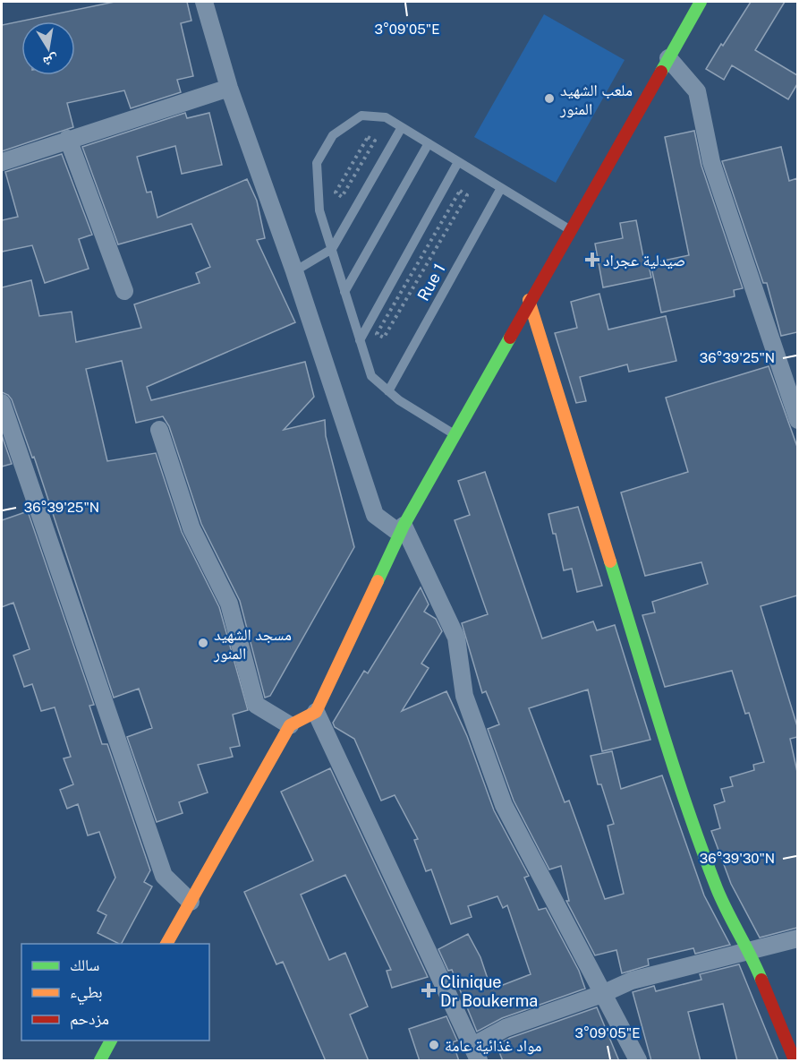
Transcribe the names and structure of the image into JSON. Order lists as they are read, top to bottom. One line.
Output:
{"streets":{"lane":["Rue 1"]},"places":{"other":["ملعب الشهيد المنور","مسجد الشهيد المنور","مواد غذائية عامة"],"health":["صيدلية عجراد","Clinique Dr Boukerma"]},"legend":["سالك","بطيء","مزدحم"],"north":"bottom","coordinates":["3°09'05\"E","36°39'25\"N","36°39'30\"N"]}
